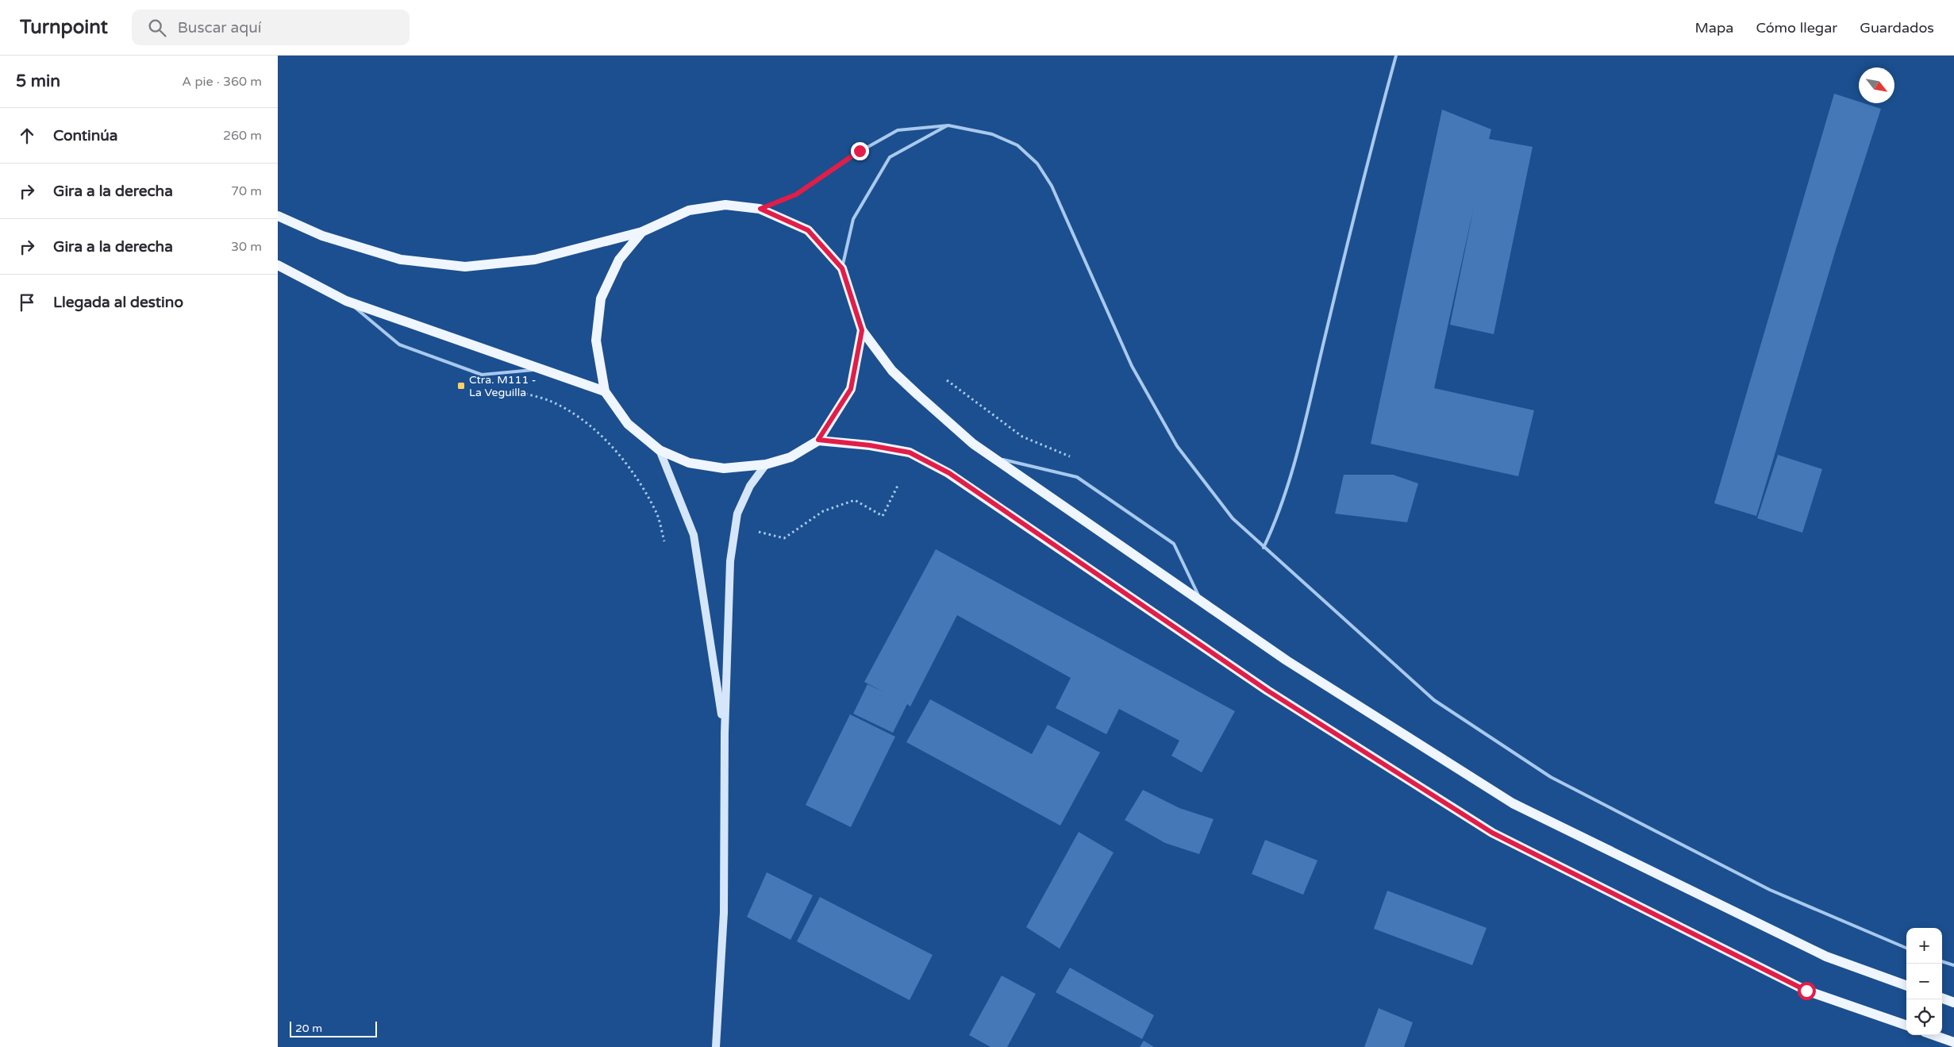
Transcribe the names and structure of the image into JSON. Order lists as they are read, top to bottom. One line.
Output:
{"places":{"transit":["Ctra. M111 - La Veguilla"]},"scale_bar":"20 m","north":"bottom right","page":{"header":"Turnpoint","search":"Buscar aquí","nav":["Mapa","Cómo llegar","Guardados"],"heading":["5 min","A pie · 360 m"],"list":[["Continúa","260 m"],["Gira a la derecha","70 m"],["Gira a la derecha","30 m"],"Llegada al destino"],"map_buttons":["+","−"],"scale":"20 m"}}
